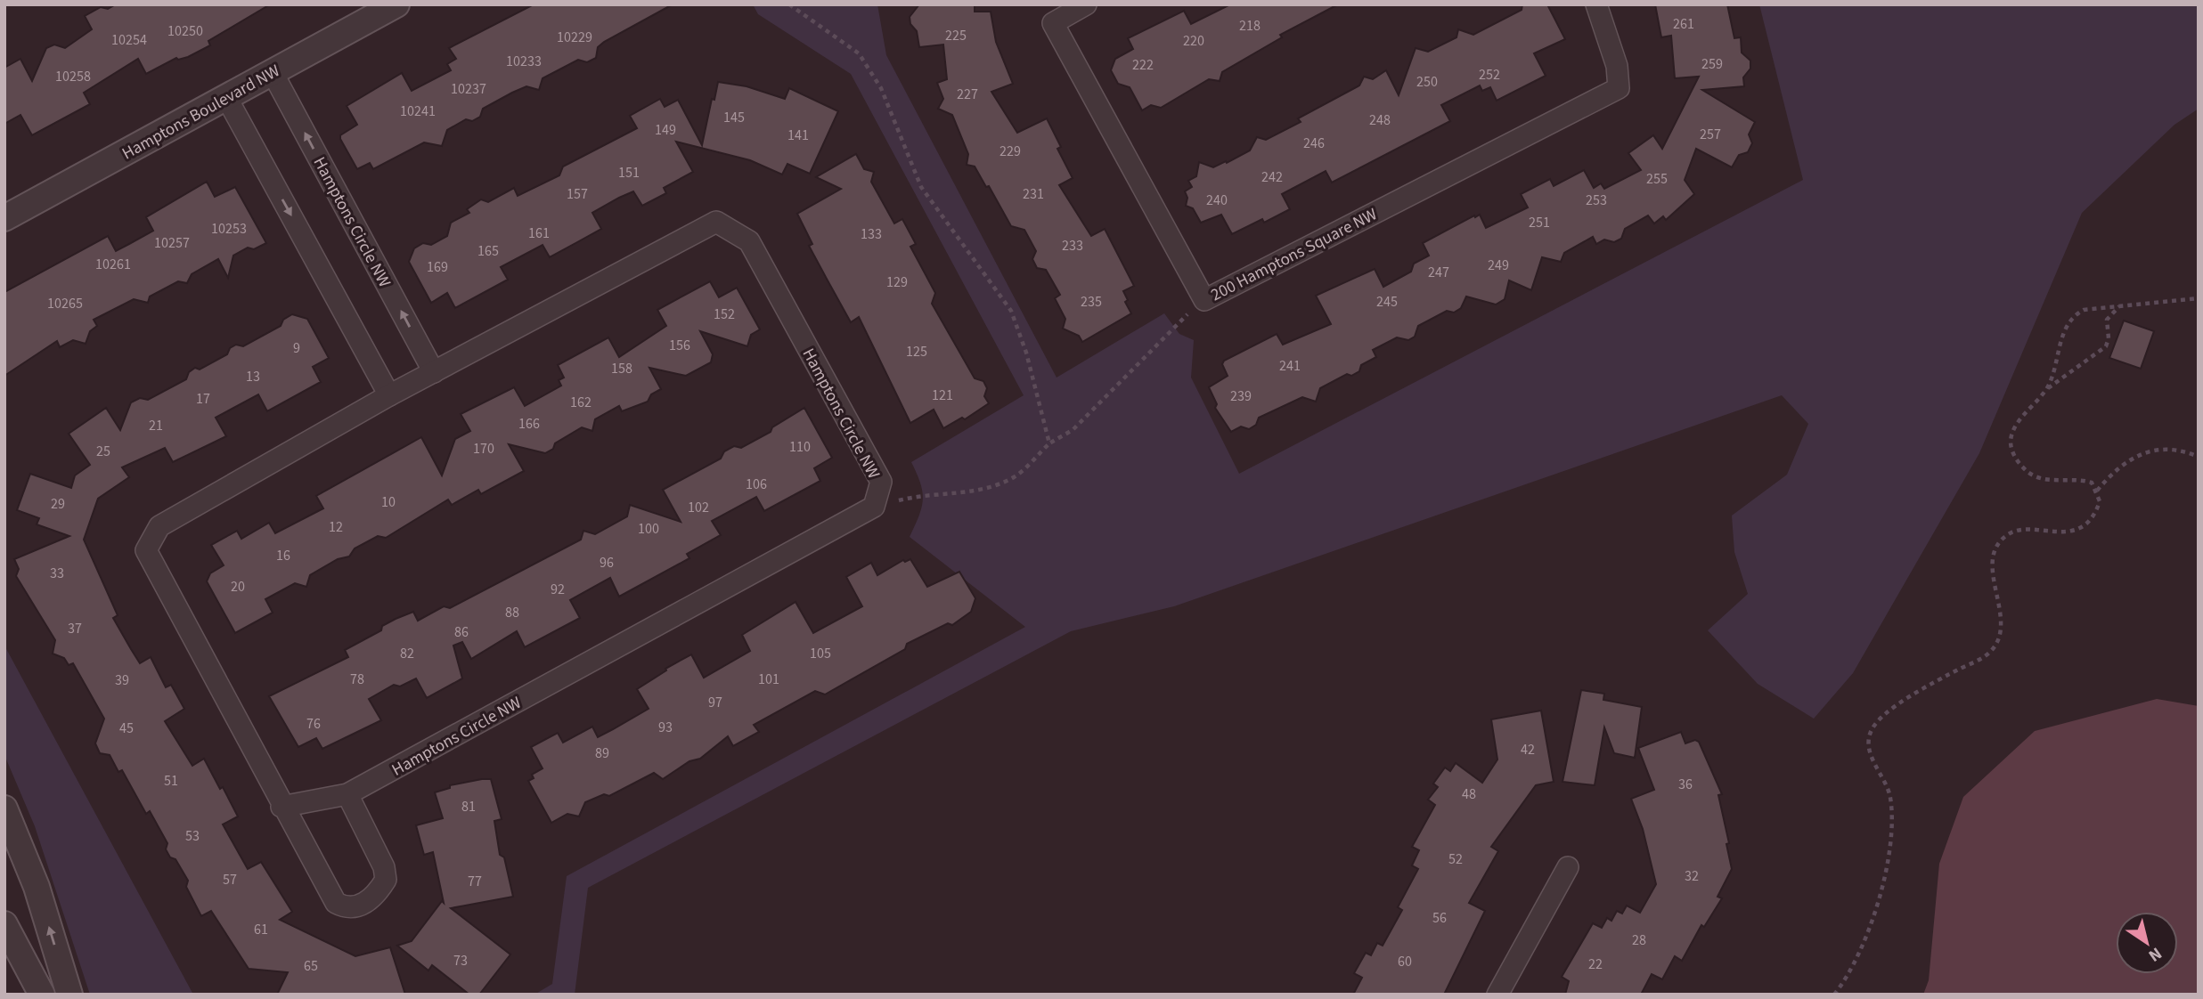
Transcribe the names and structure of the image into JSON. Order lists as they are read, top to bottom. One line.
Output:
{"streets":{"street":["Hamptons Boulevard NW","Hamptons Circle NW","200 Hamptons Square NW"]},"crossings":[["Hamptons Boulevard NW","Hamptons Circle NW"]],"house_numbers":["261","218","10250","225","10229","10254","220","10233","259","222","252","10258","250","10237","227","10241","145","248","149","257","141","246","229","151","242","255","157","231","240","253","251","10253","161","133","10257","233","165","10261","249","169","247","129","235","245","10265","152","156","9","125","241","158","13","121","239","17","162","166","21","110","170","25","106","10","29","102","12","100","16","96","33","20","92","88","37","86","82","105","78","101","39","97","76","93","45","42","89","51","36","48","81","53","52","32","57","77","56","61","28","73","60","22","65"],"north":"bottom right"}
